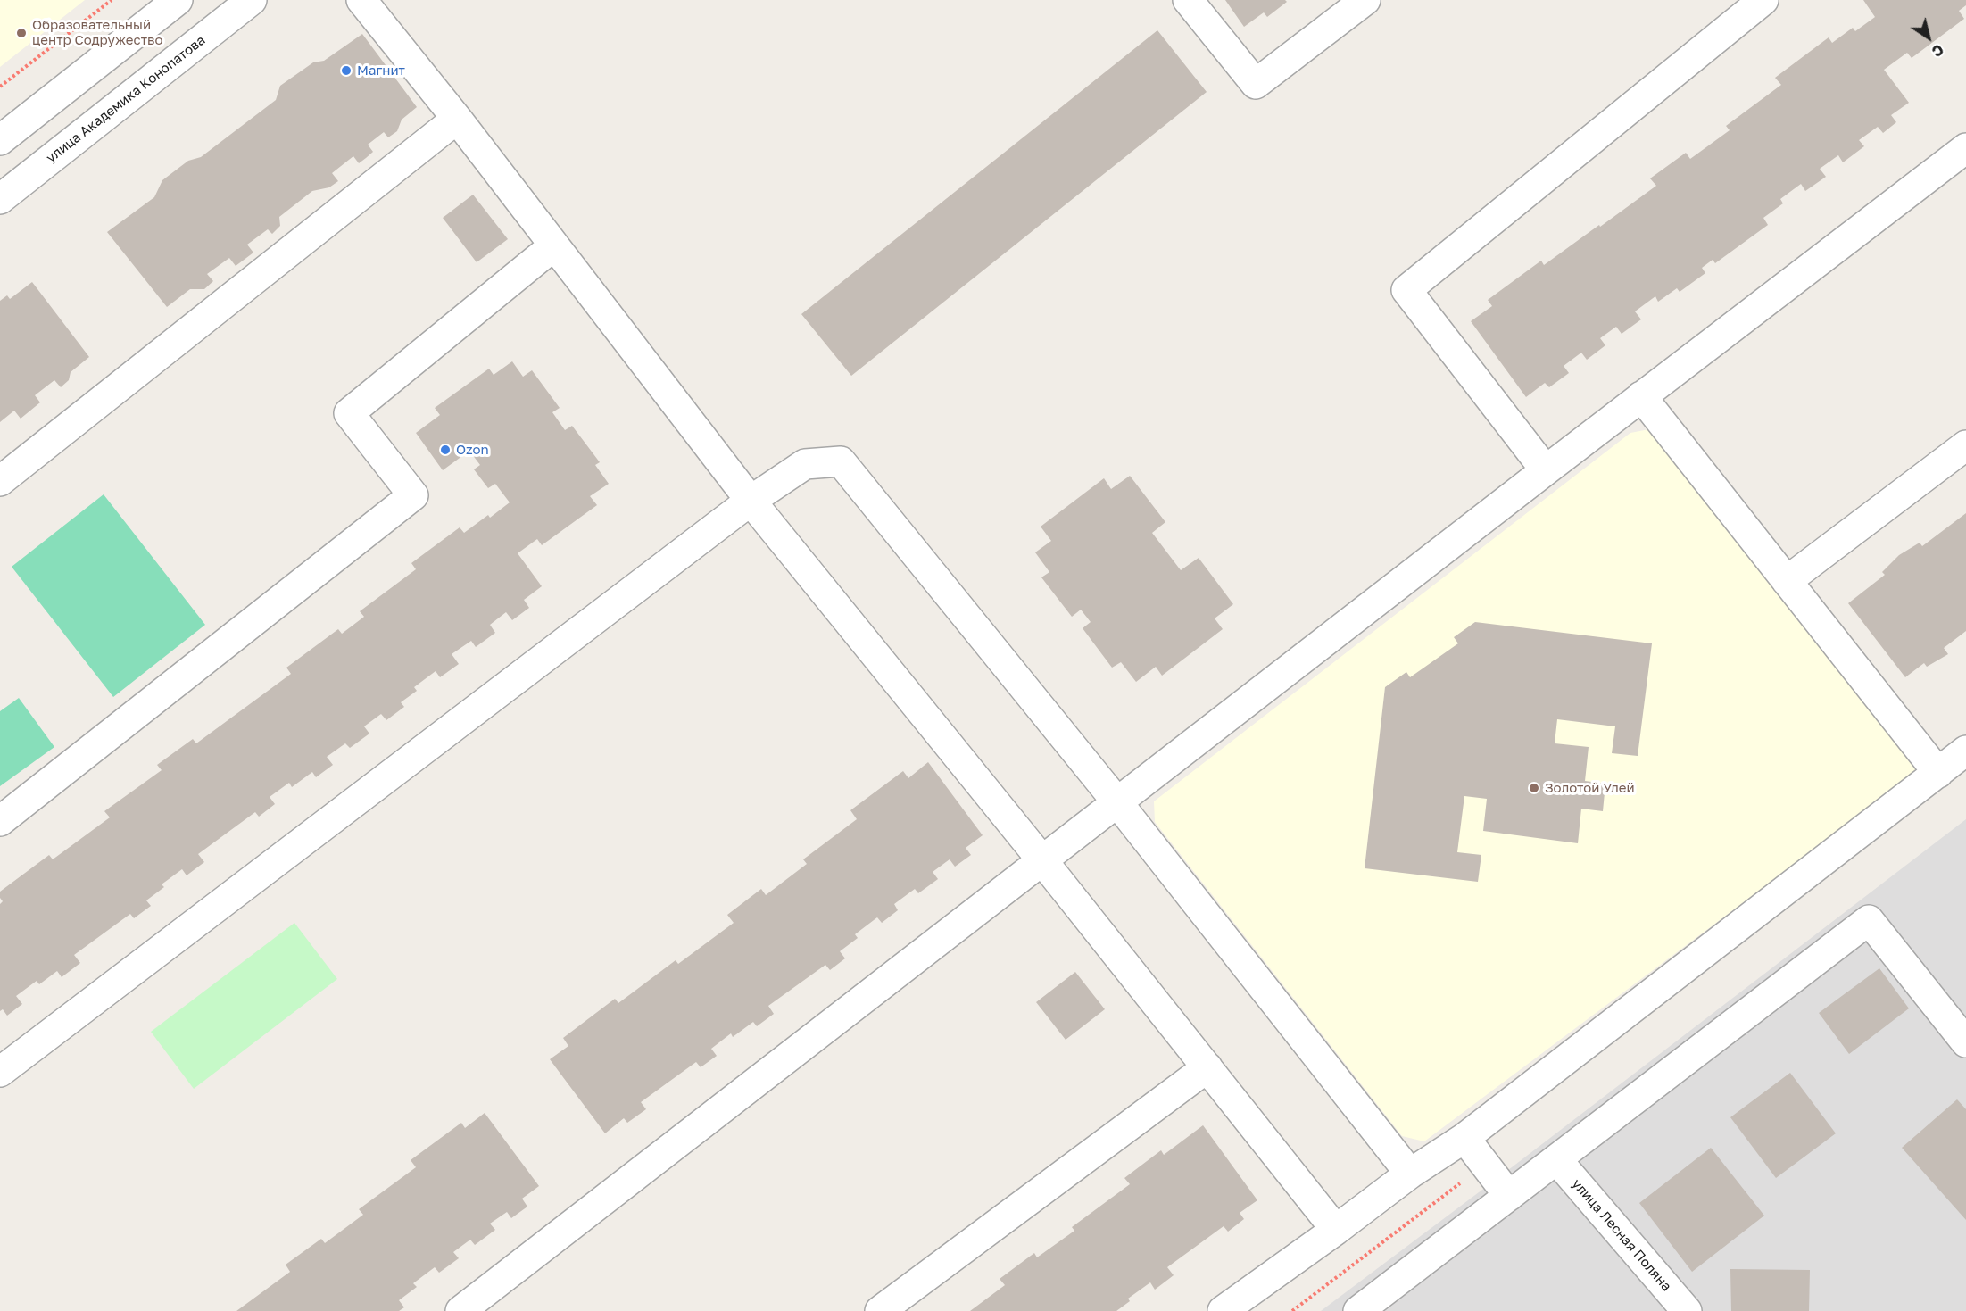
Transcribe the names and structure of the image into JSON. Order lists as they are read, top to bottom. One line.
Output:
{"streets":{"street":["улица Академика Конопатова","улица Лесная Поляна"]},"places":["Образовательный центр Содружество","Магнит","Ozon","Золотой Улей"],"north":"bottom right"}
